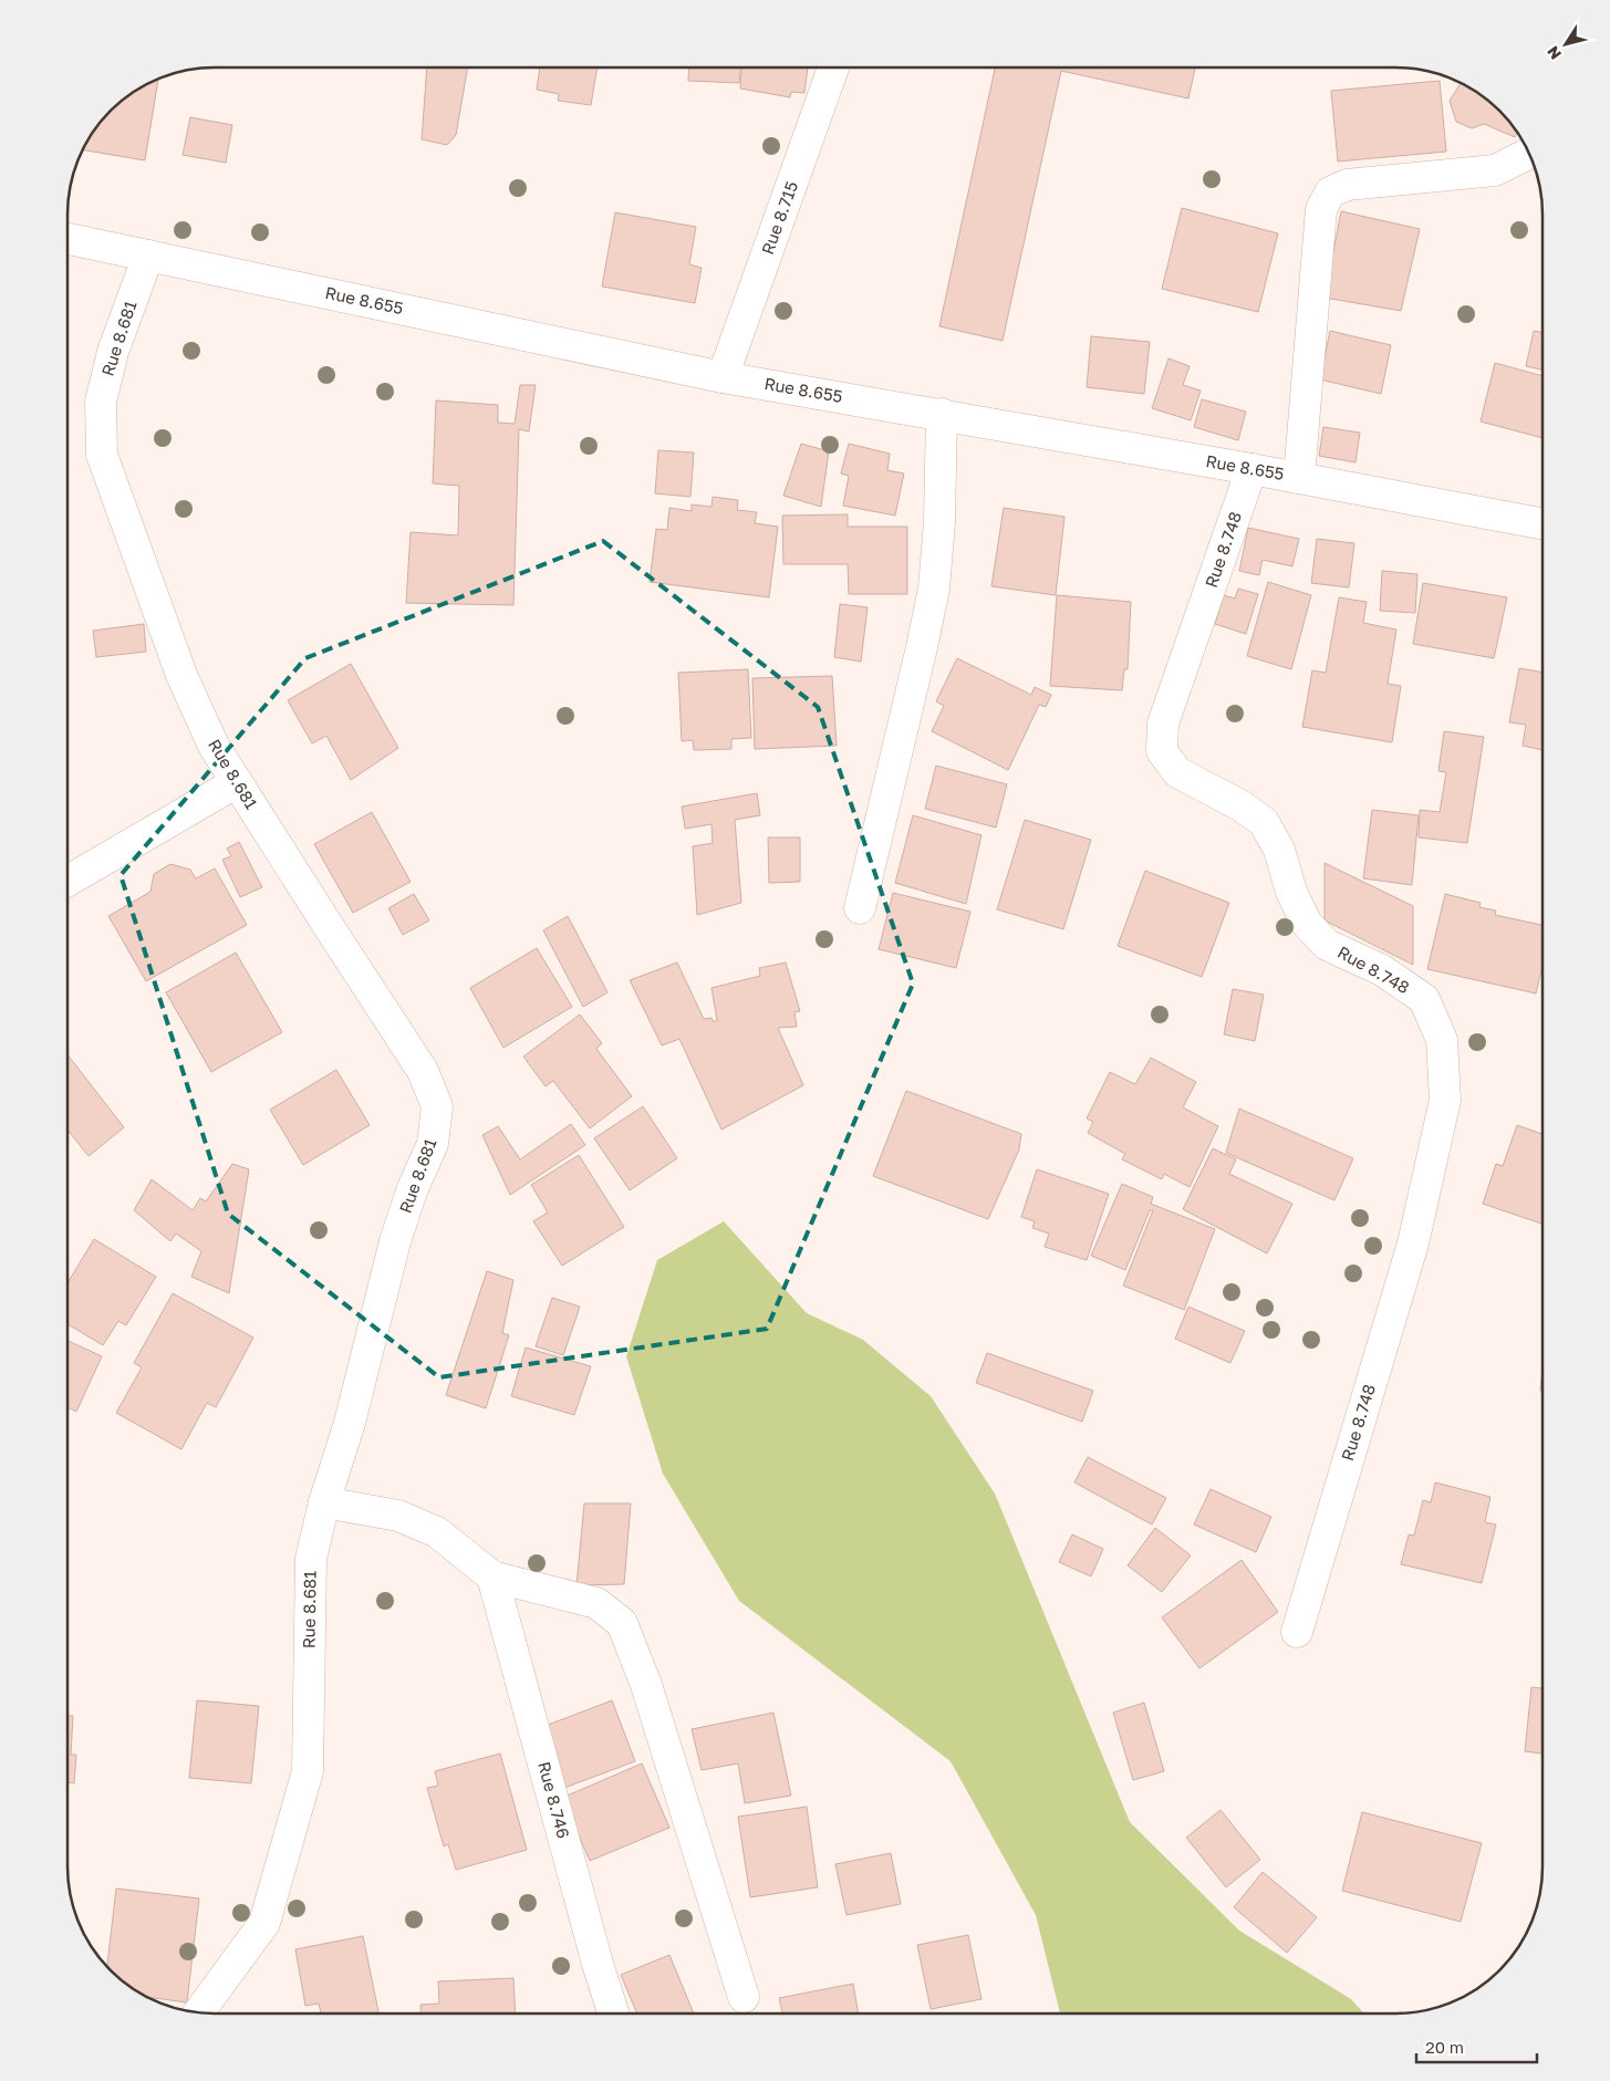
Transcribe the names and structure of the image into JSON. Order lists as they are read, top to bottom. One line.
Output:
{"streets":{"street":["Rue 8.715","Rue 8.655","Rue 8.681","Rue 8.748","Rue 8.746"]},"crossings":[["Rue 8.715","Rue 8.655"],["Rue 8.655","Rue 8.681"],["Rue 8.655","Rue 8.748"]],"scale_bar":"20 m","north":"bottom left"}
